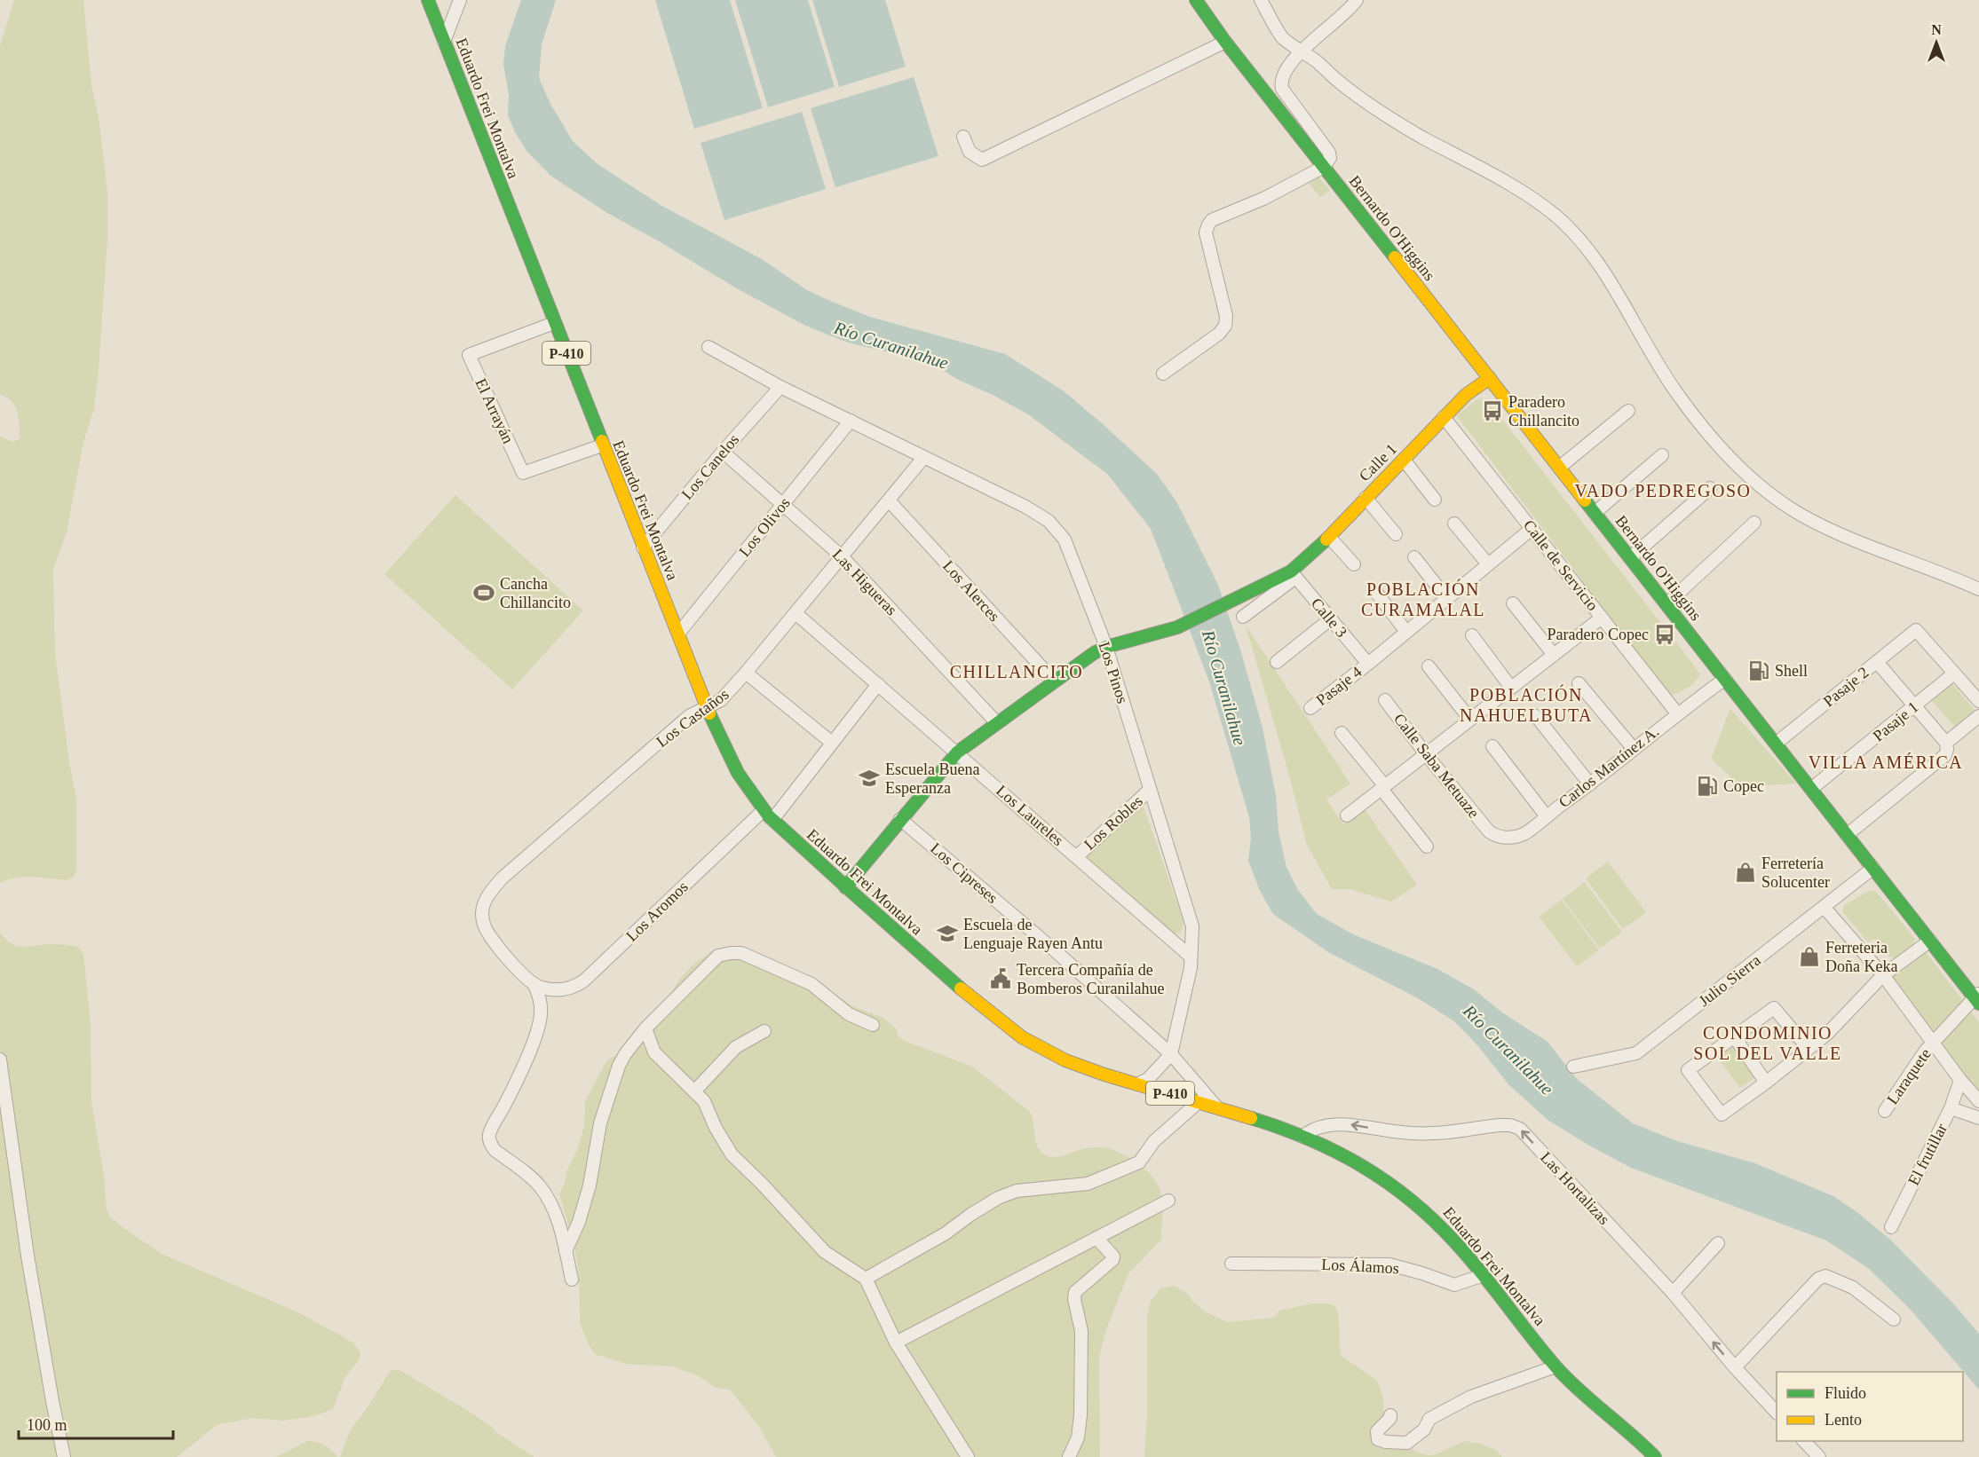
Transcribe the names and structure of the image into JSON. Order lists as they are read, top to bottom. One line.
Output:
{"streets":{"main road":["Eduardo Frei Montalva","Bernardo O'Higgins","P-410","Calle 1"],"street":["El Arrayán","Los Canelos","Los Olivos","Calle de Servicio","Las Higueras","Los Alerces","Calle 3","Los Pinos","Pasaje 4","Pasaje 2","Los Castaños","Pasaje 1","Calle Saba Metuaze","Carlos Martínez A.","Los Laureles","Los Robles","Los Cipreses","Los Aromos","Julio Sierra","Laraquete","El frutillar","Las Hortalizas","Los Álamos"]},"crossings":[["Eduardo Frei Montalva","El Arrayán"],["Eduardo Frei Montalva","Calle 1"],["Eduardo Frei Montalva","Los Canelos"],["Eduardo Frei Montalva","Los Olivos"],["Eduardo Frei Montalva","Los Castaños"],["Eduardo Frei Montalva","Los Aromos"],["Eduardo Frei Montalva","Las Hortalizas"],["Eduardo Frei Montalva","Los Álamos"],["Bernardo O'Higgins","Calle 1"],["Bernardo O'Higgins","Pasaje 2"],["Bernardo O'Higgins","Pasaje 1"],["Bernardo O'Higgins","Carlos Martínez A."],["Bernardo O'Higgins","Julio Sierra"],["Bernardo O'Higgins","Laraquete"],["Calle 1","Calle de Servicio"],["Calle 1","Las Higueras"],["Calle 1","Los Alerces"],["Calle 1","Calle 3"],["Calle 1","Los Pinos"],["Calle 1","Los Laureles"],["Calle 1","Los Cipreses"],["Los Canelos","Las Higueras"],["Los Canelos","Los Pinos"],["Los Olivos","Las Higueras"],["Los Olivos","Los Pinos"],["Calle de Servicio","Pasaje 4"],["Calle de Servicio","Carlos Martínez A."],["Las Higueras","Los Castaños"],["Los Alerces","Los Castaños"],["Calle 3","Pasaje 4"],["Los Pinos","Los Castaños"],["Los Pinos","Los Laureles"],["Los Pinos","Los Robles"],["Los Pinos","Los Cipreses"],["Pasaje 2","Pasaje 1"],["Los Castaños","Los Laureles"],["Los Castaños","Los Aromos"],["Calle Saba Metuaze","Carlos Martínez A."],["Los Laureles","Los Robles"]],"one_way":["Las Hortalizas"],"districts":["VADO PEDREGOSO","POBLACIÓN CURAMALAL","CHILLANCITO","POBLACIÓN NAHUELBUTA","VILLA AMÉRICA","CONDOMINIO SOL DEL VALLE"],"water":["Río Curanilahue"],"places":{"bus stop":["Paradero Chillancito","Paradero Copec"],"sports":["Cancha Chillancito"],"fuel station":["Shell","Copec"],"school or university":["Escuela Buena Esperanza","Escuela de Lenguaje Rayen Antu"],"shop":["Ferretería Solucenter","Ferreteria Doña Keka"],"public building":["Tercera Compañía de Bomberos Curanilahue"]},"legend":["Fluido","Lento"],"scale_bar":"100 m","north":"top"}
